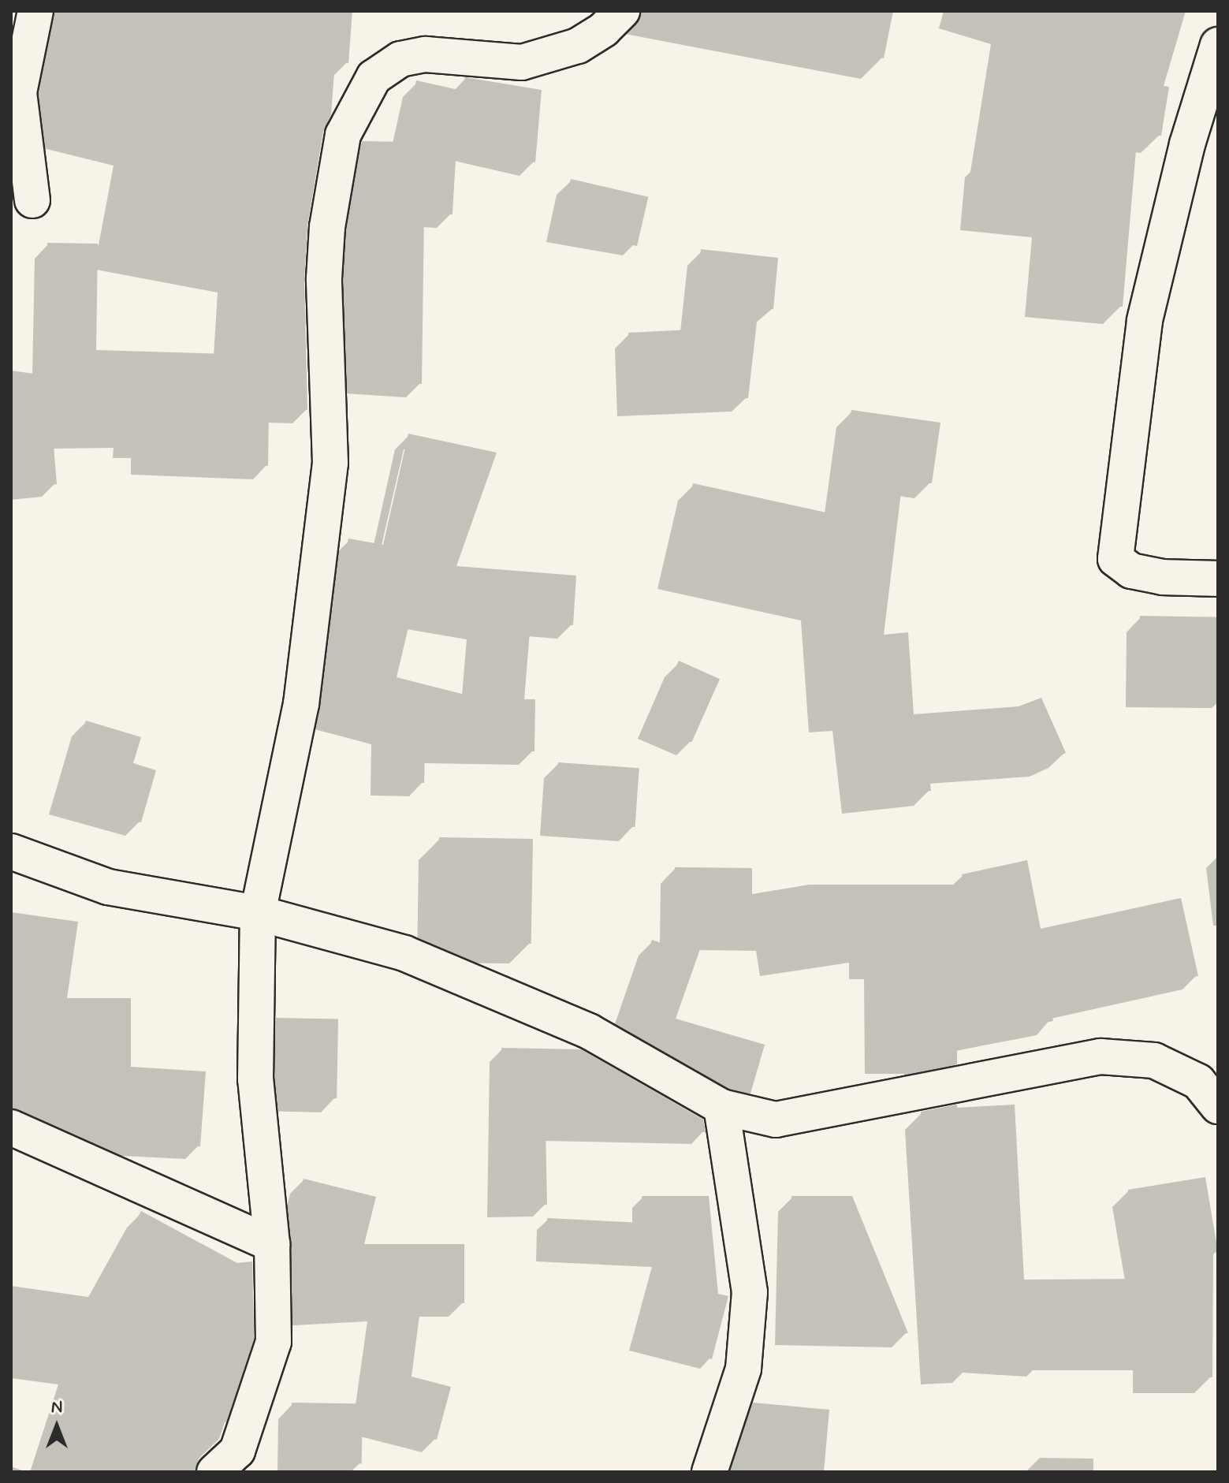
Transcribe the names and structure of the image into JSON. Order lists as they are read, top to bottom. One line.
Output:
{"north":"top"}
